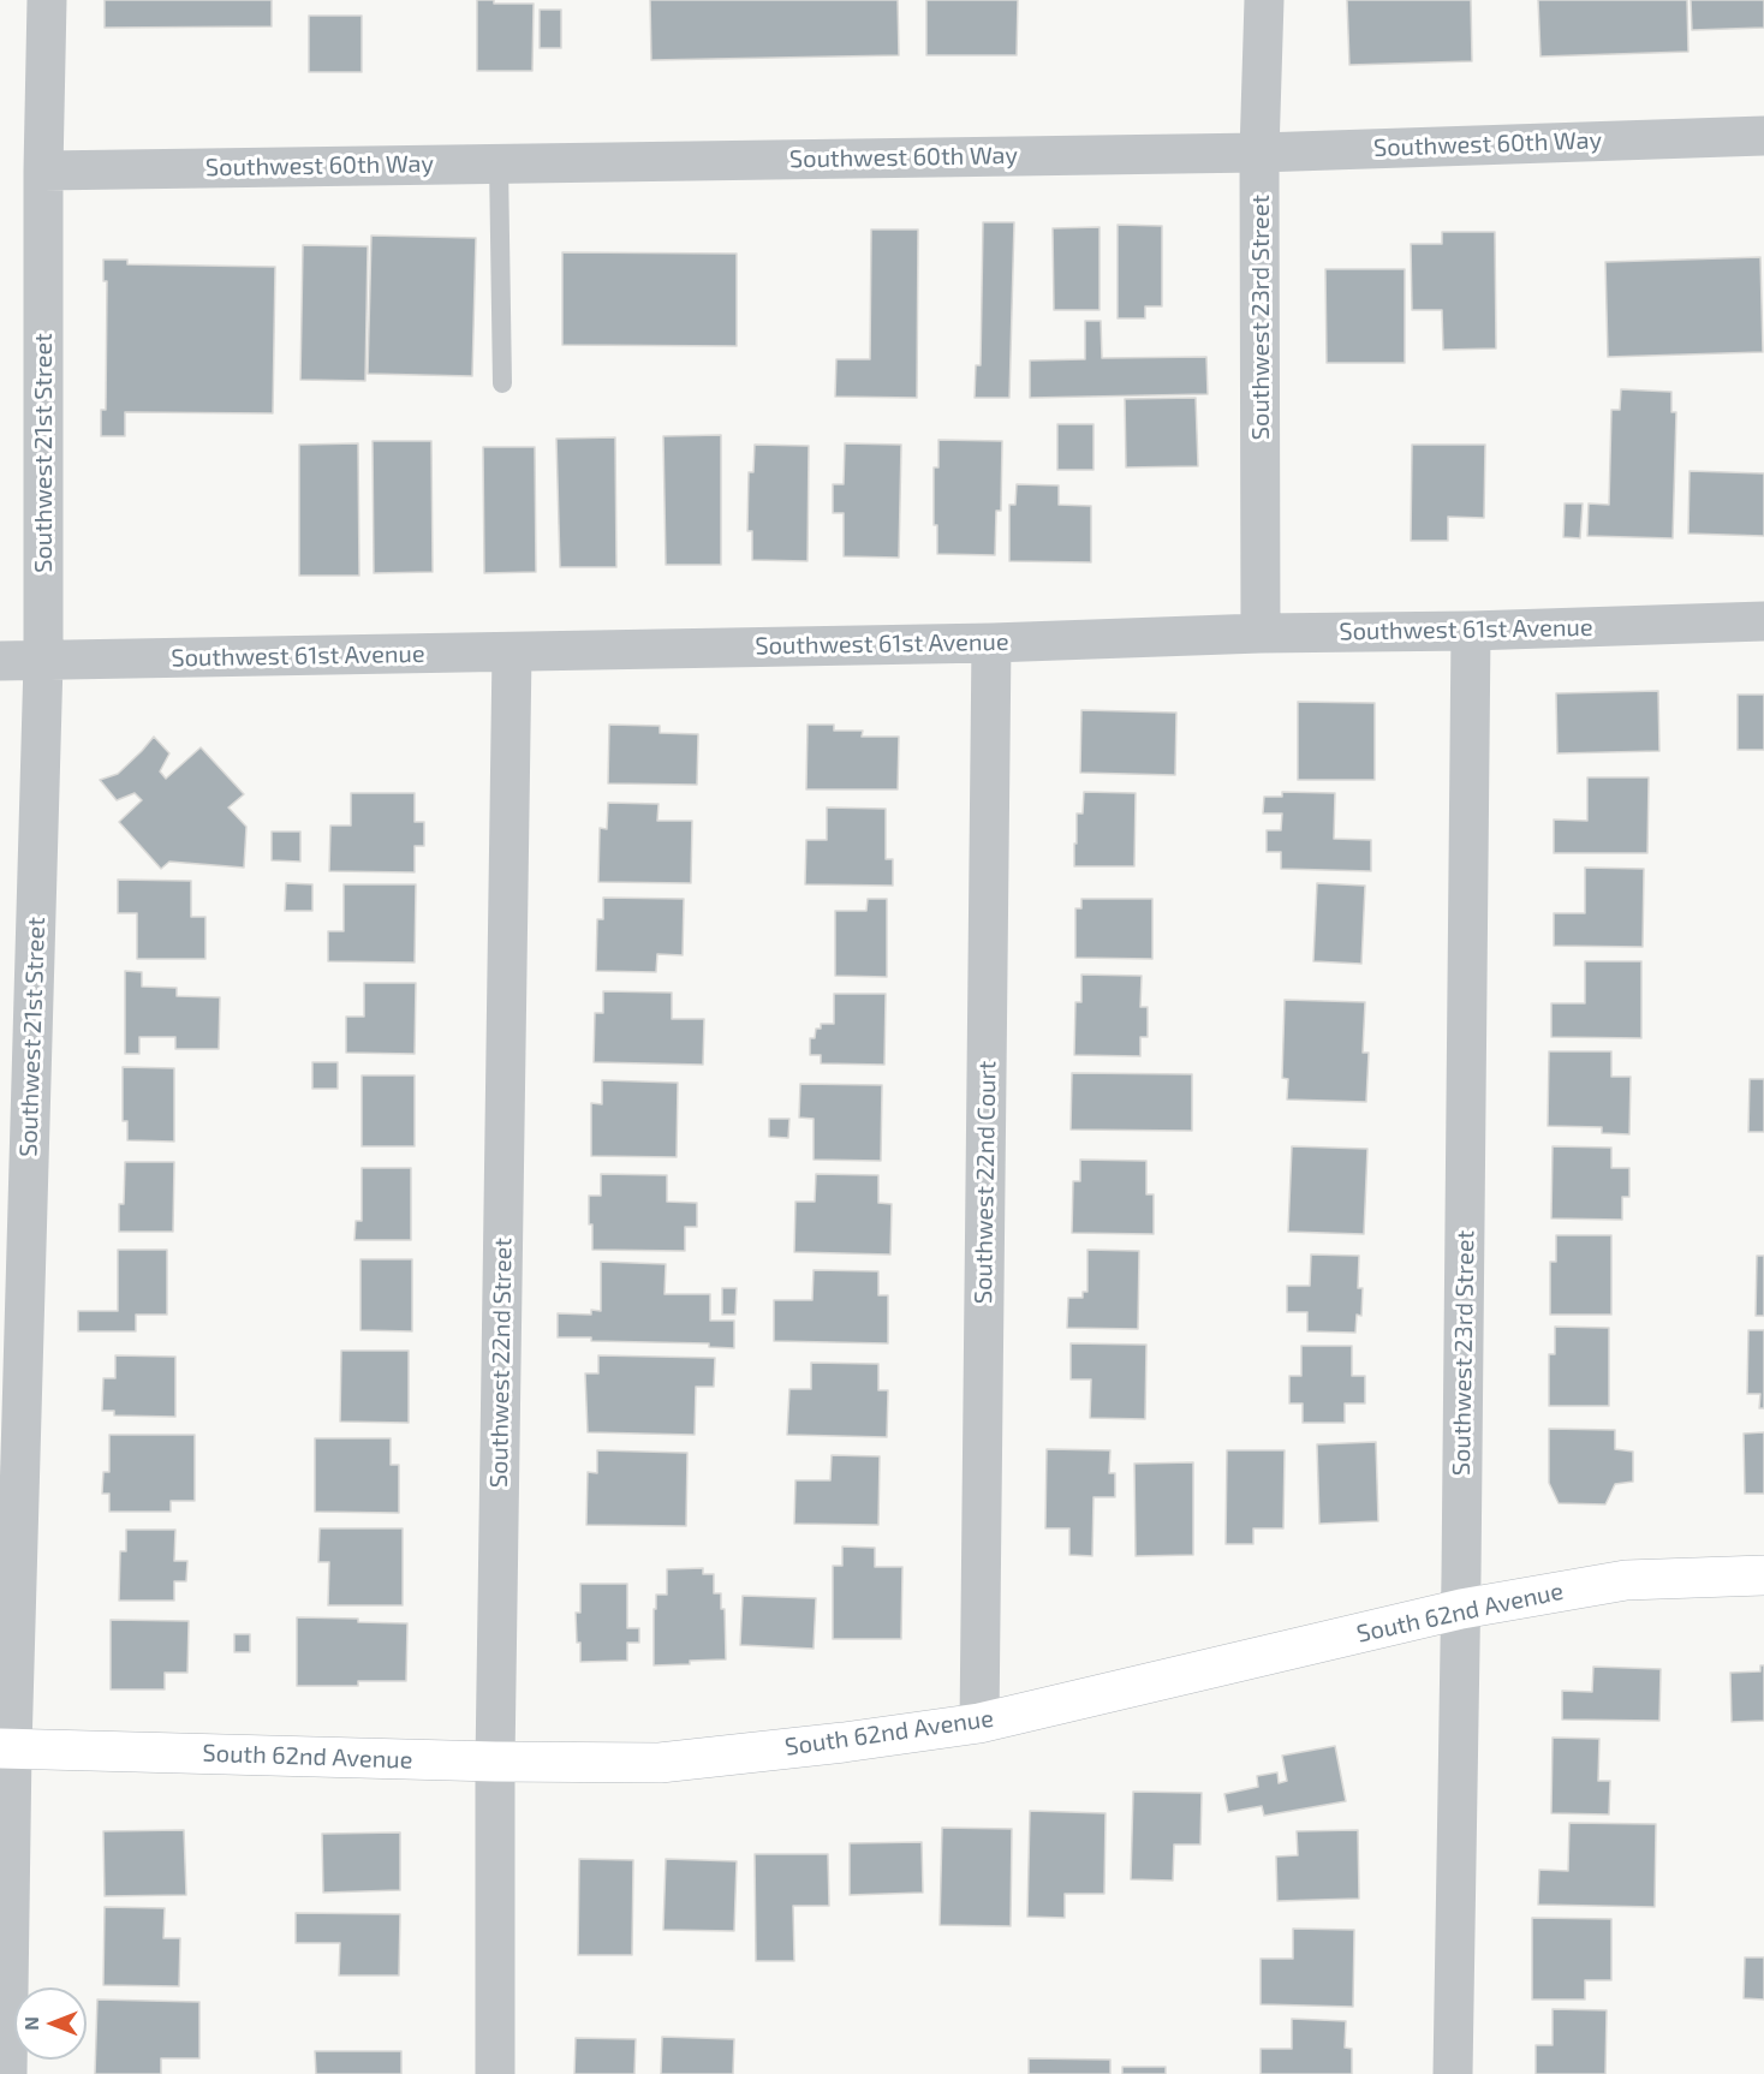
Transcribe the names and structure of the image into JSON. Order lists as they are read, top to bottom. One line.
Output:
{"streets":{"street":["Southwest 60th Way","Southwest 23rd Street","Southwest 21st Street","Southwest 61st Avenue","Southwest 22nd Court","Southwest 22nd Street","South 62nd Avenue"]},"crossings":[["Southwest 60th Way","Southwest 23rd Street"],["Southwest 60th Way","Southwest 21st Street"],["Southwest 23rd Street","Southwest 61st Avenue"],["Southwest 23rd Street","South 62nd Avenue"],["Southwest 21st Street","Southwest 61st Avenue"],["Southwest 21st Street","South 62nd Avenue"],["Southwest 61st Avenue","Southwest 22nd Court"],["Southwest 61st Avenue","Southwest 22nd Street"],["Southwest 22nd Court","South 62nd Avenue"],["Southwest 22nd Street","South 62nd Avenue"]],"north":"left"}
